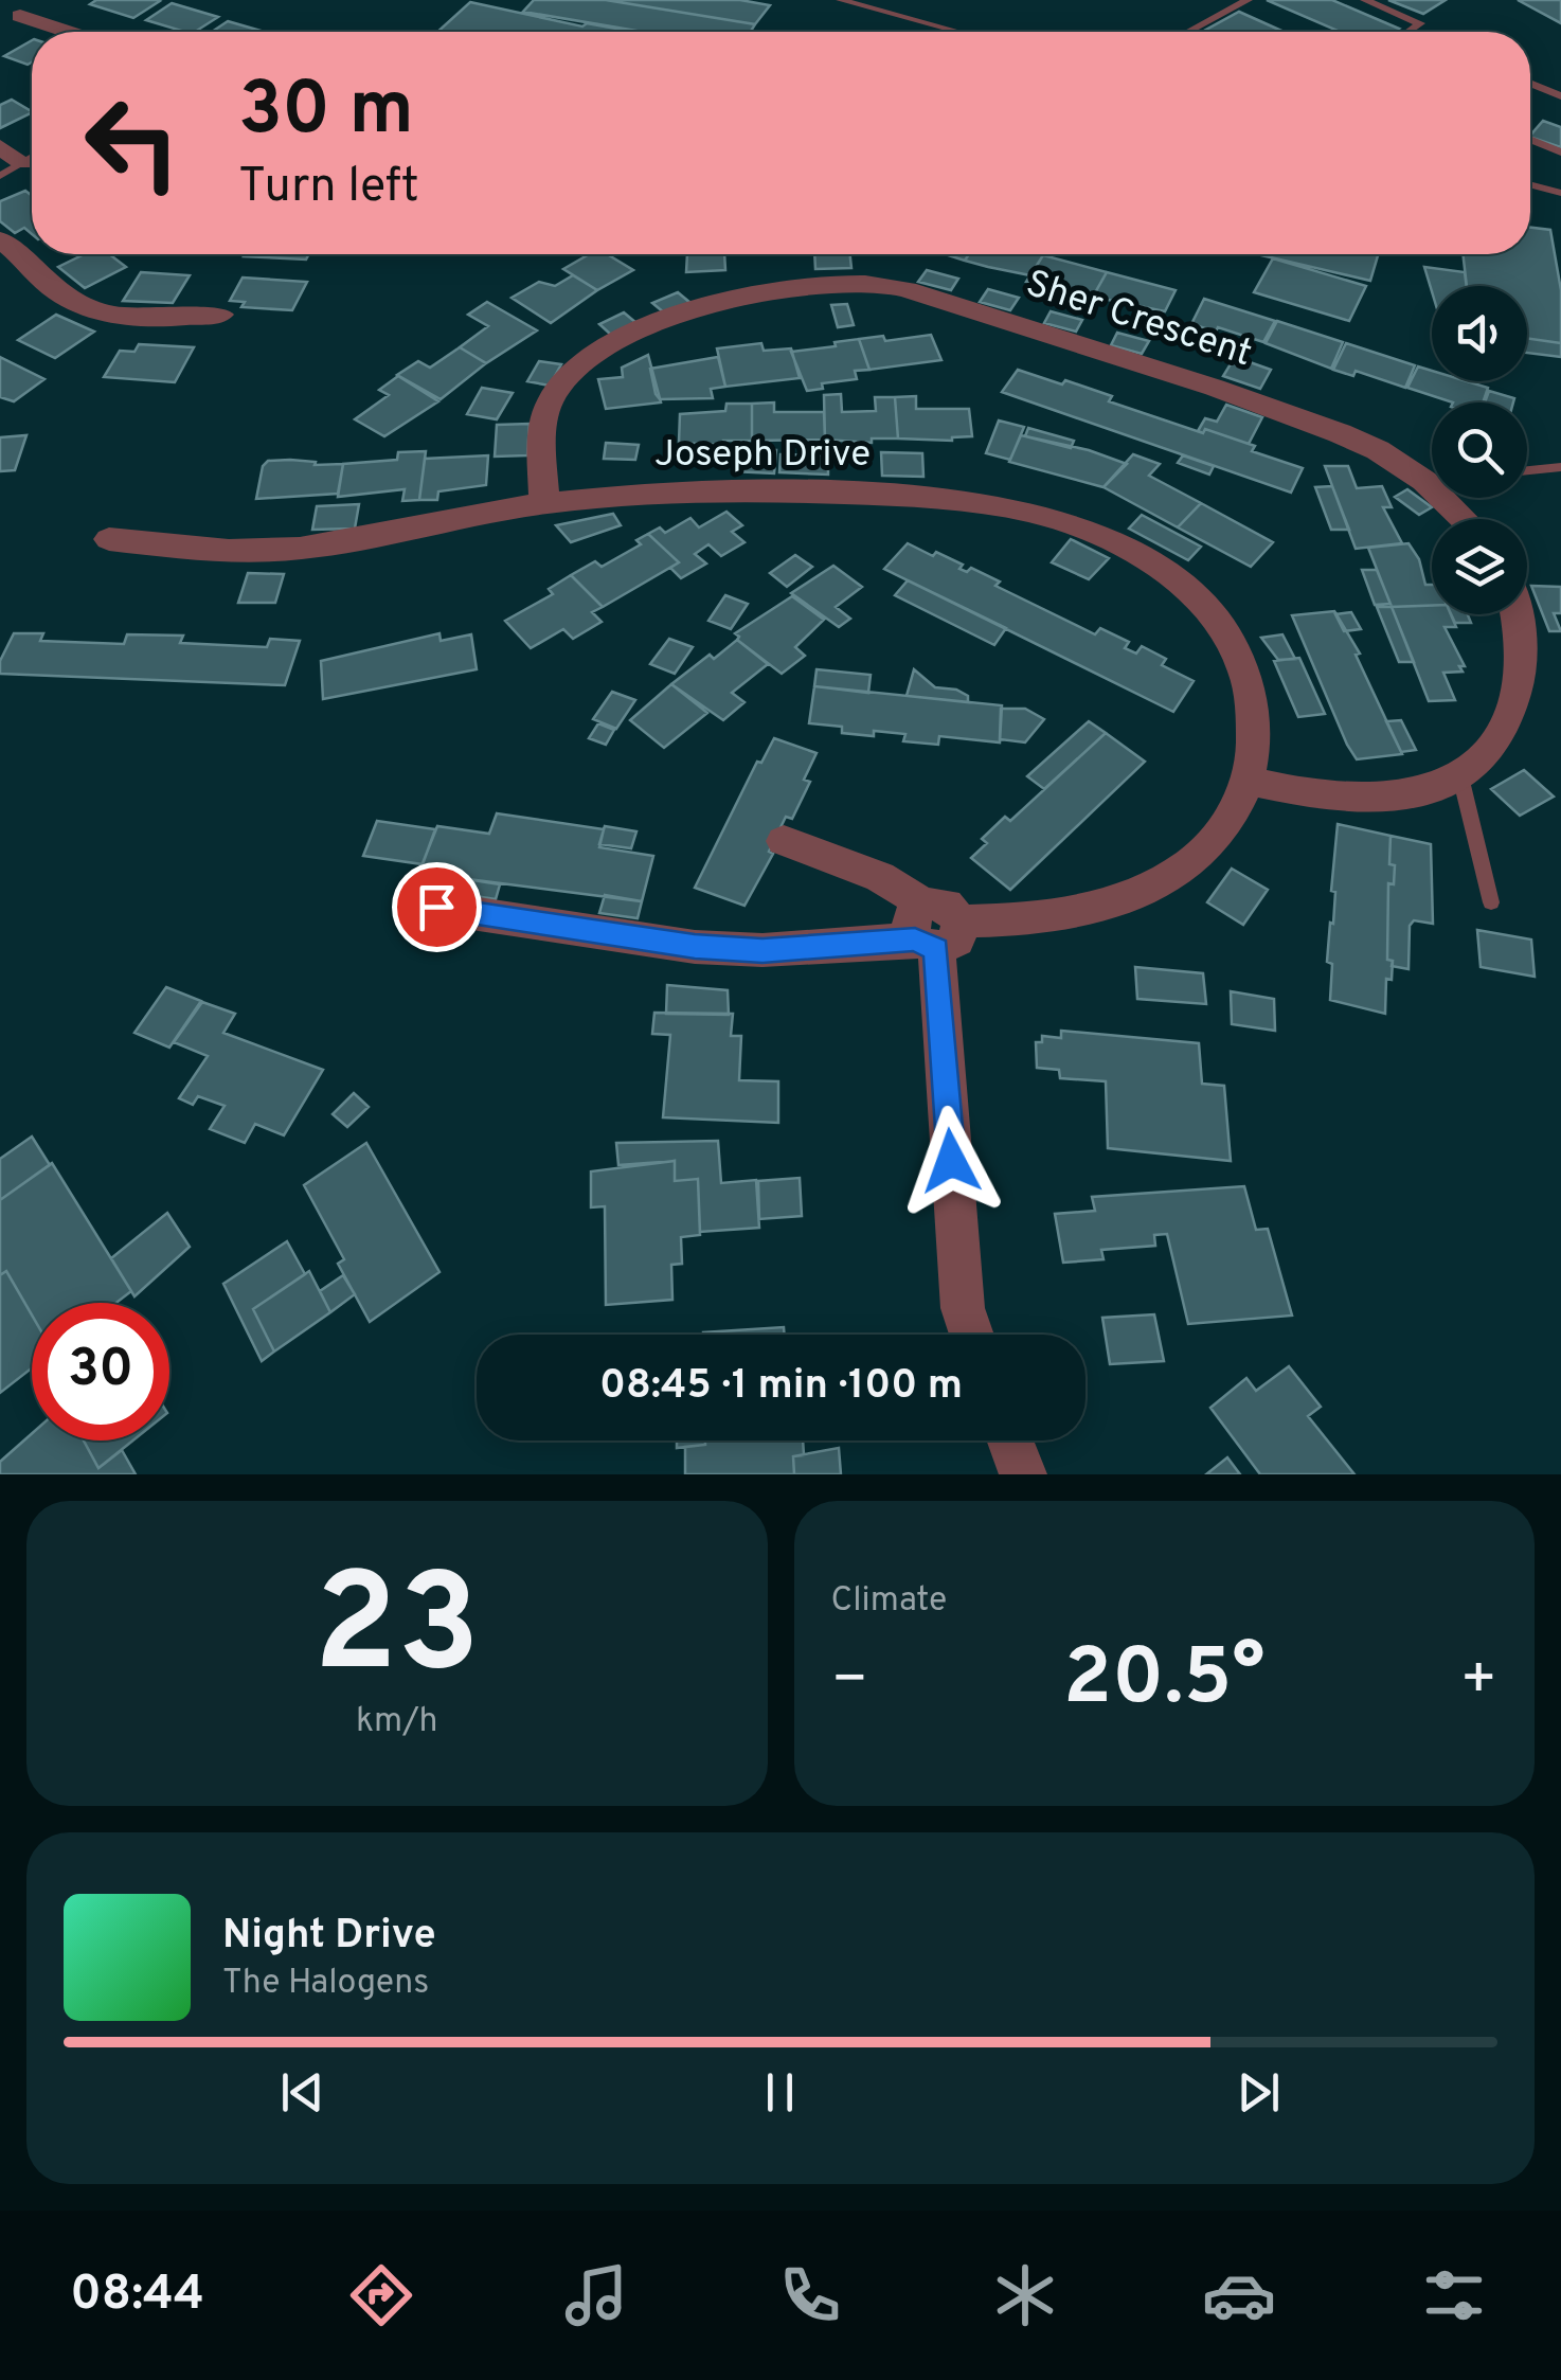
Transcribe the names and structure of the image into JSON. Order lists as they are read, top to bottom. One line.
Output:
{"streets":{"street":["Sher Crescent","Joseph Drive"]},"crossings":[["Sher Crescent","Joseph Drive"]],"page":{"turn":["30 m","Turn left"],"limit":"30","trip":"08:45 · 1 min · 100 m","tile":[["23","km/h"],"Climate"],"heat":["−","20.5°","+"],"song":["Night Drive","The Halogens"],"tabs":"08:44"}}
